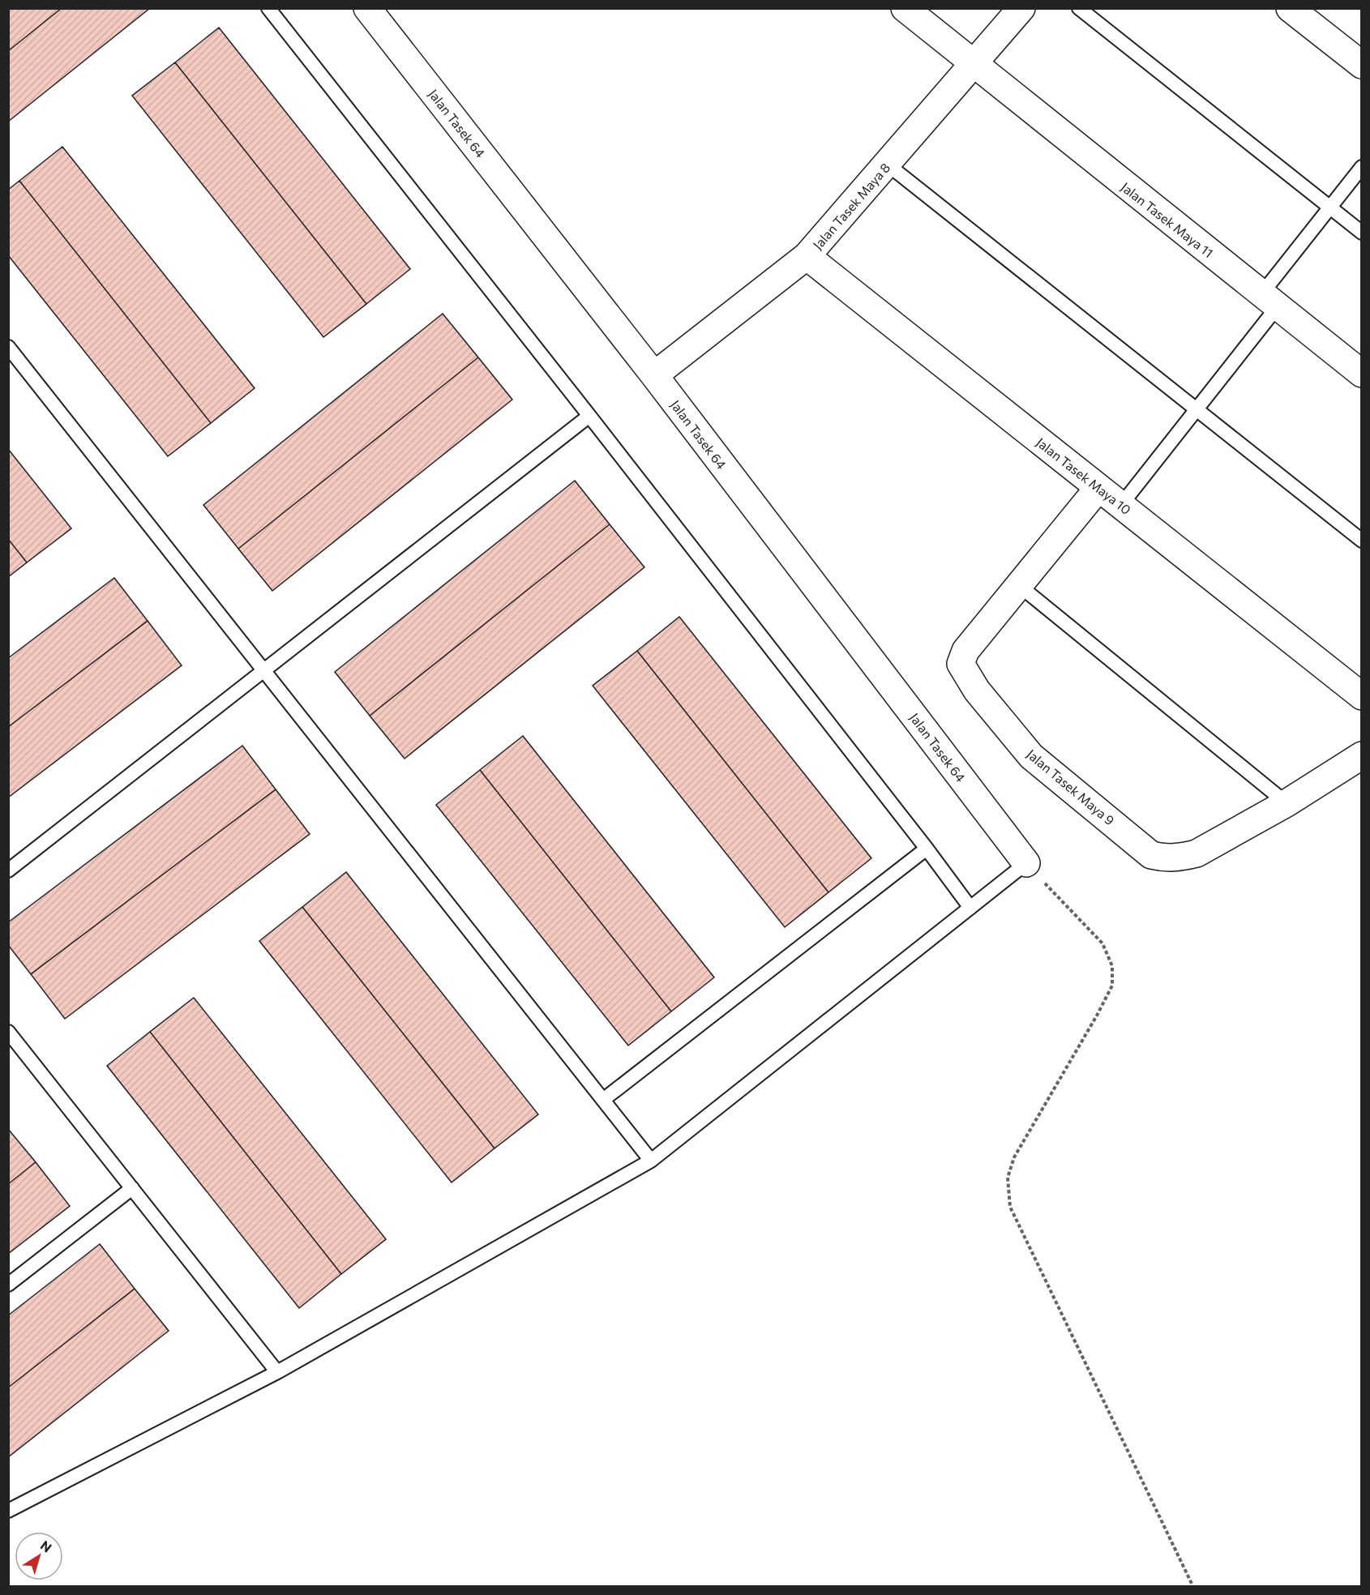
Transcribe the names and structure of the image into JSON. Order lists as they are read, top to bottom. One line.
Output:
{"streets":{"street":["Jalan Tasek 64","Jalan Tasek Maya 8","Jalan Tasek Maya 11","Jalan Tasek Maya 10","Jalan Tasek Maya 9"]},"crossings":[["Jalan Tasek 64","Jalan Tasek Maya 8"],["Jalan Tasek Maya 8","Jalan Tasek Maya 11"],["Jalan Tasek Maya 8","Jalan Tasek Maya 10"]],"north":"top right"}
